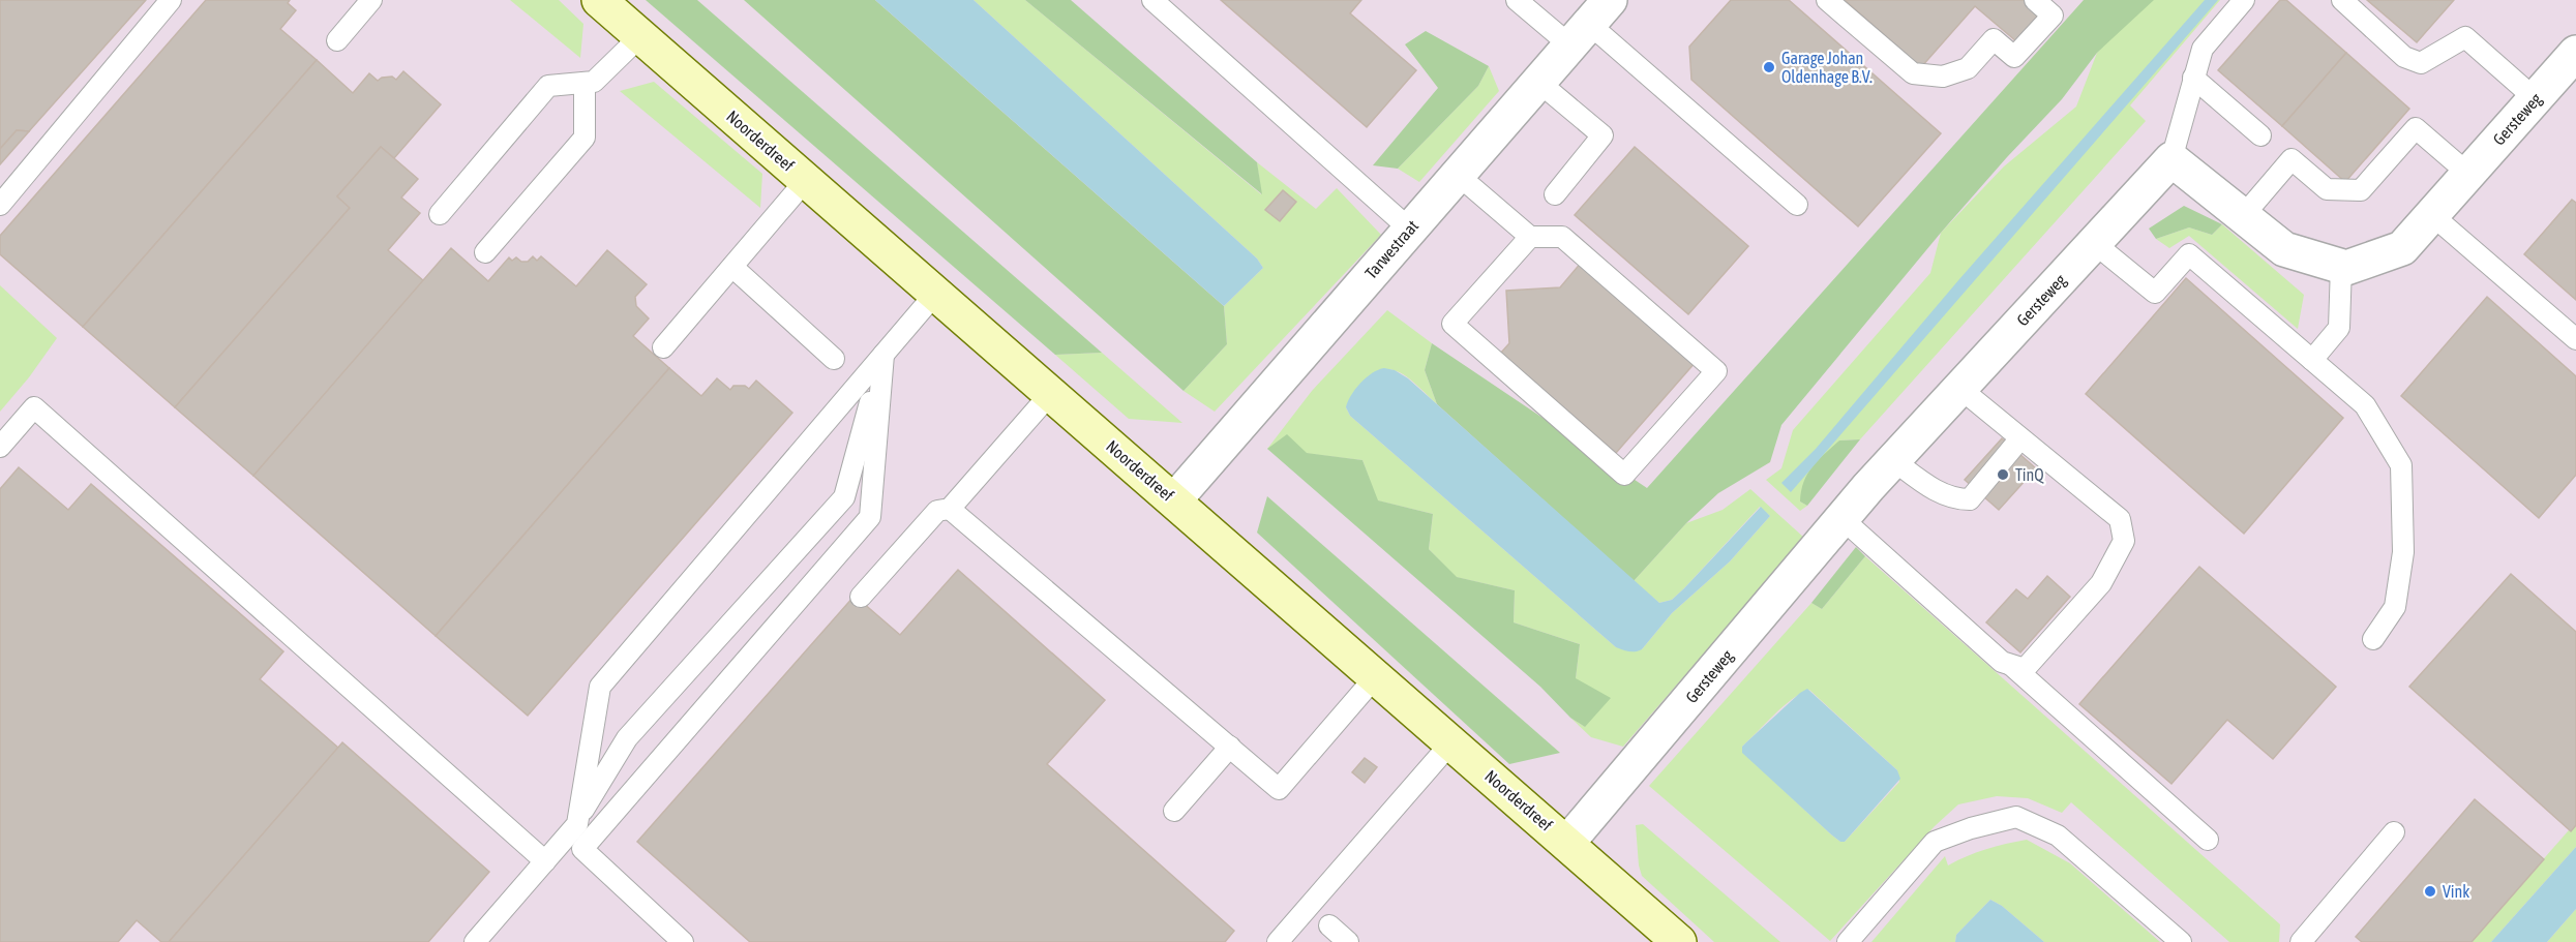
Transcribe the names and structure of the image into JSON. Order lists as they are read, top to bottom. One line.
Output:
{"streets":{"street":["Gersteweg","Noorderdreef","Tarwestraat"]},"crossings":[["Gersteweg","Noorderdreef"],["Noorderdreef","Tarwestraat"]],"places":["Garage Johan Oldenhage B.V.","TinQ","Vink"]}
